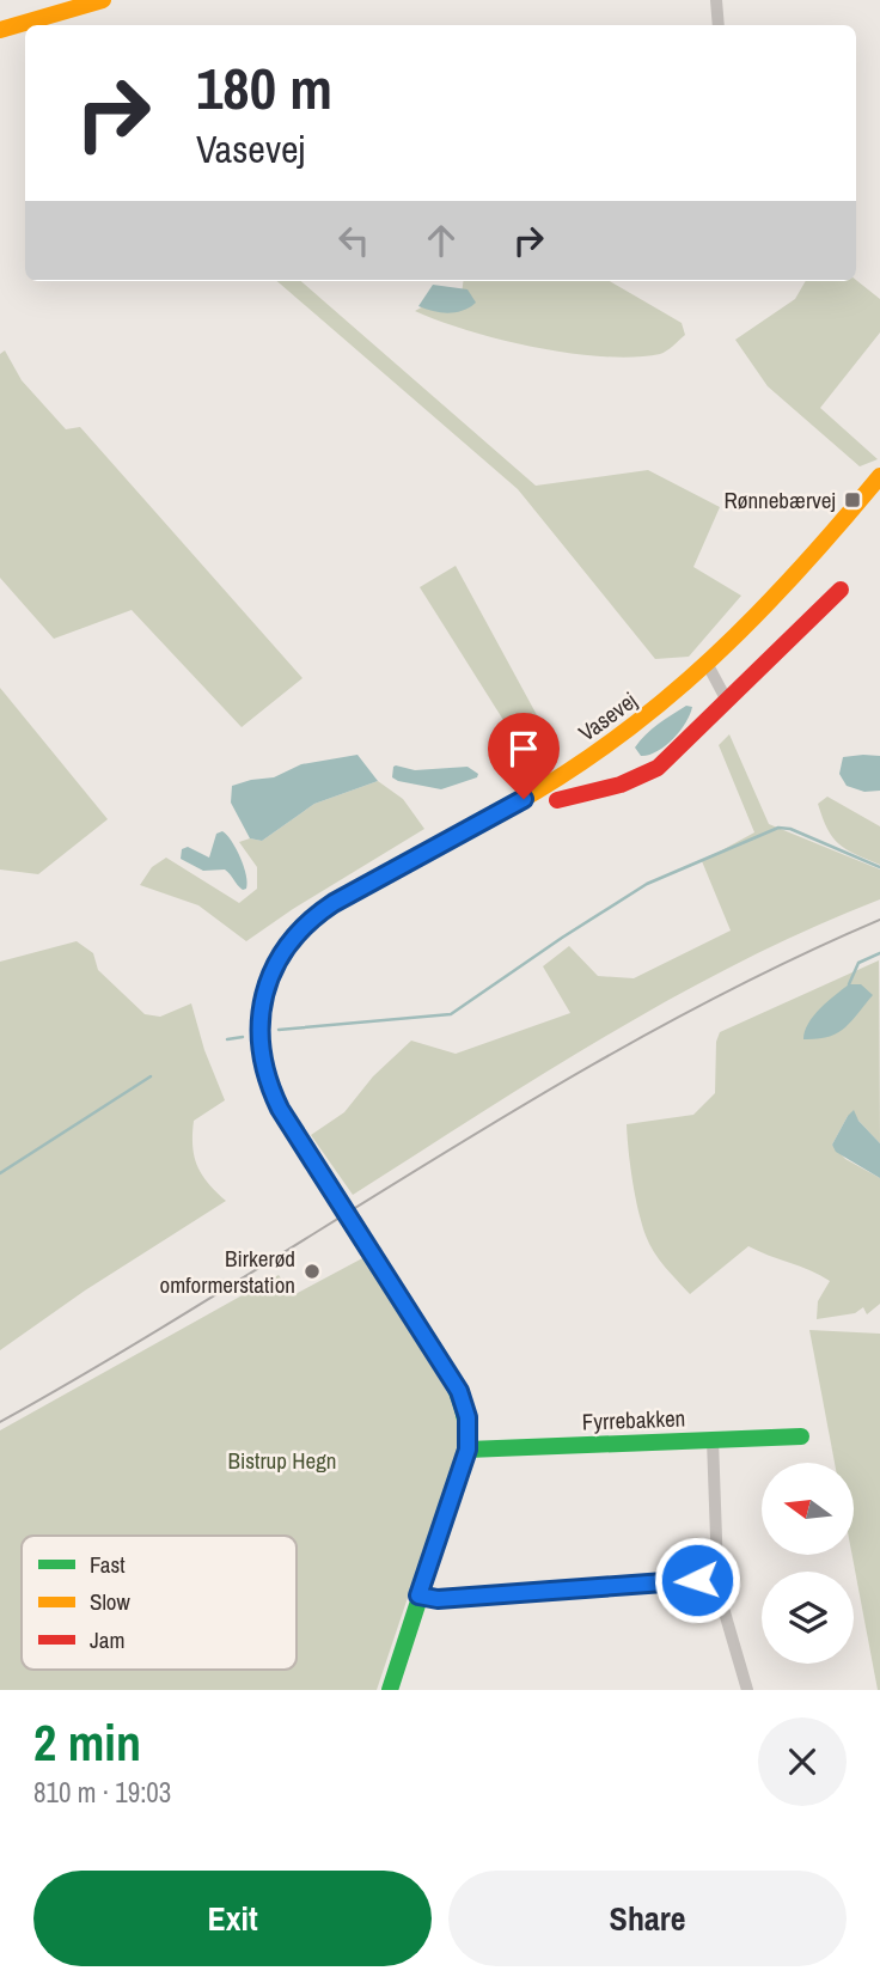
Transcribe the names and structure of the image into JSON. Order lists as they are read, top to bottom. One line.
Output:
{"streets":{"street":["Vasevej","Fyrrebakken"]},"crossings":[["Vasevej","Fyrrebakken"]],"parks":["Bistrup Hegn"],"places":{"transit":["Rønnebærvej"],"other":["Birkerød omformerstation"]},"legend":["Fast","Slow","Jam"],"north":"left","page":{"turn":["180 m","Vasevej"],"heading":["2 min","810 m · 19:03"],"buttons":["Exit","Share"]}}
